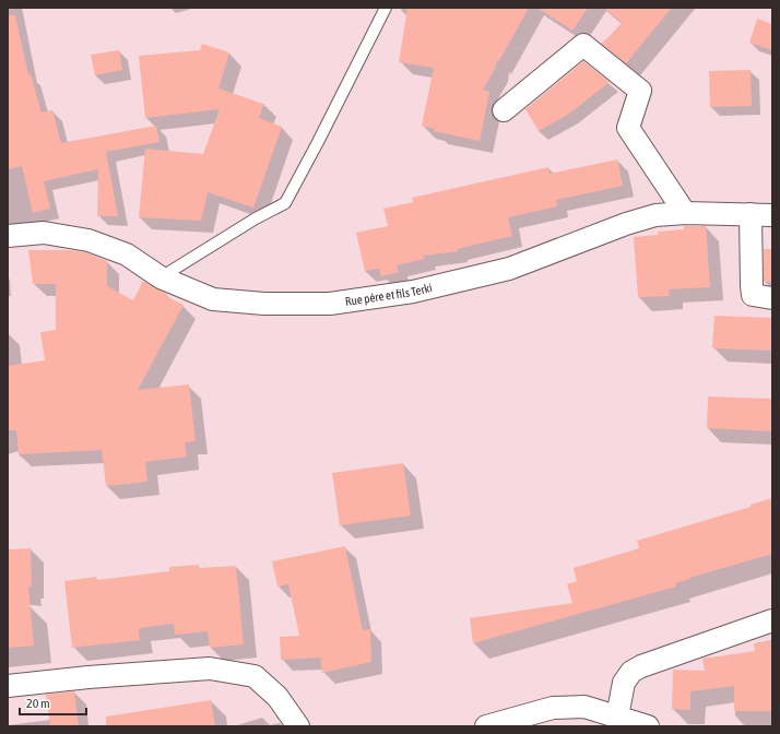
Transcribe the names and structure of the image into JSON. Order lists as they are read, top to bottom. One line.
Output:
{"streets":{"street":["Rue père et fils Terki"]},"scale_bar":"20 m"}
